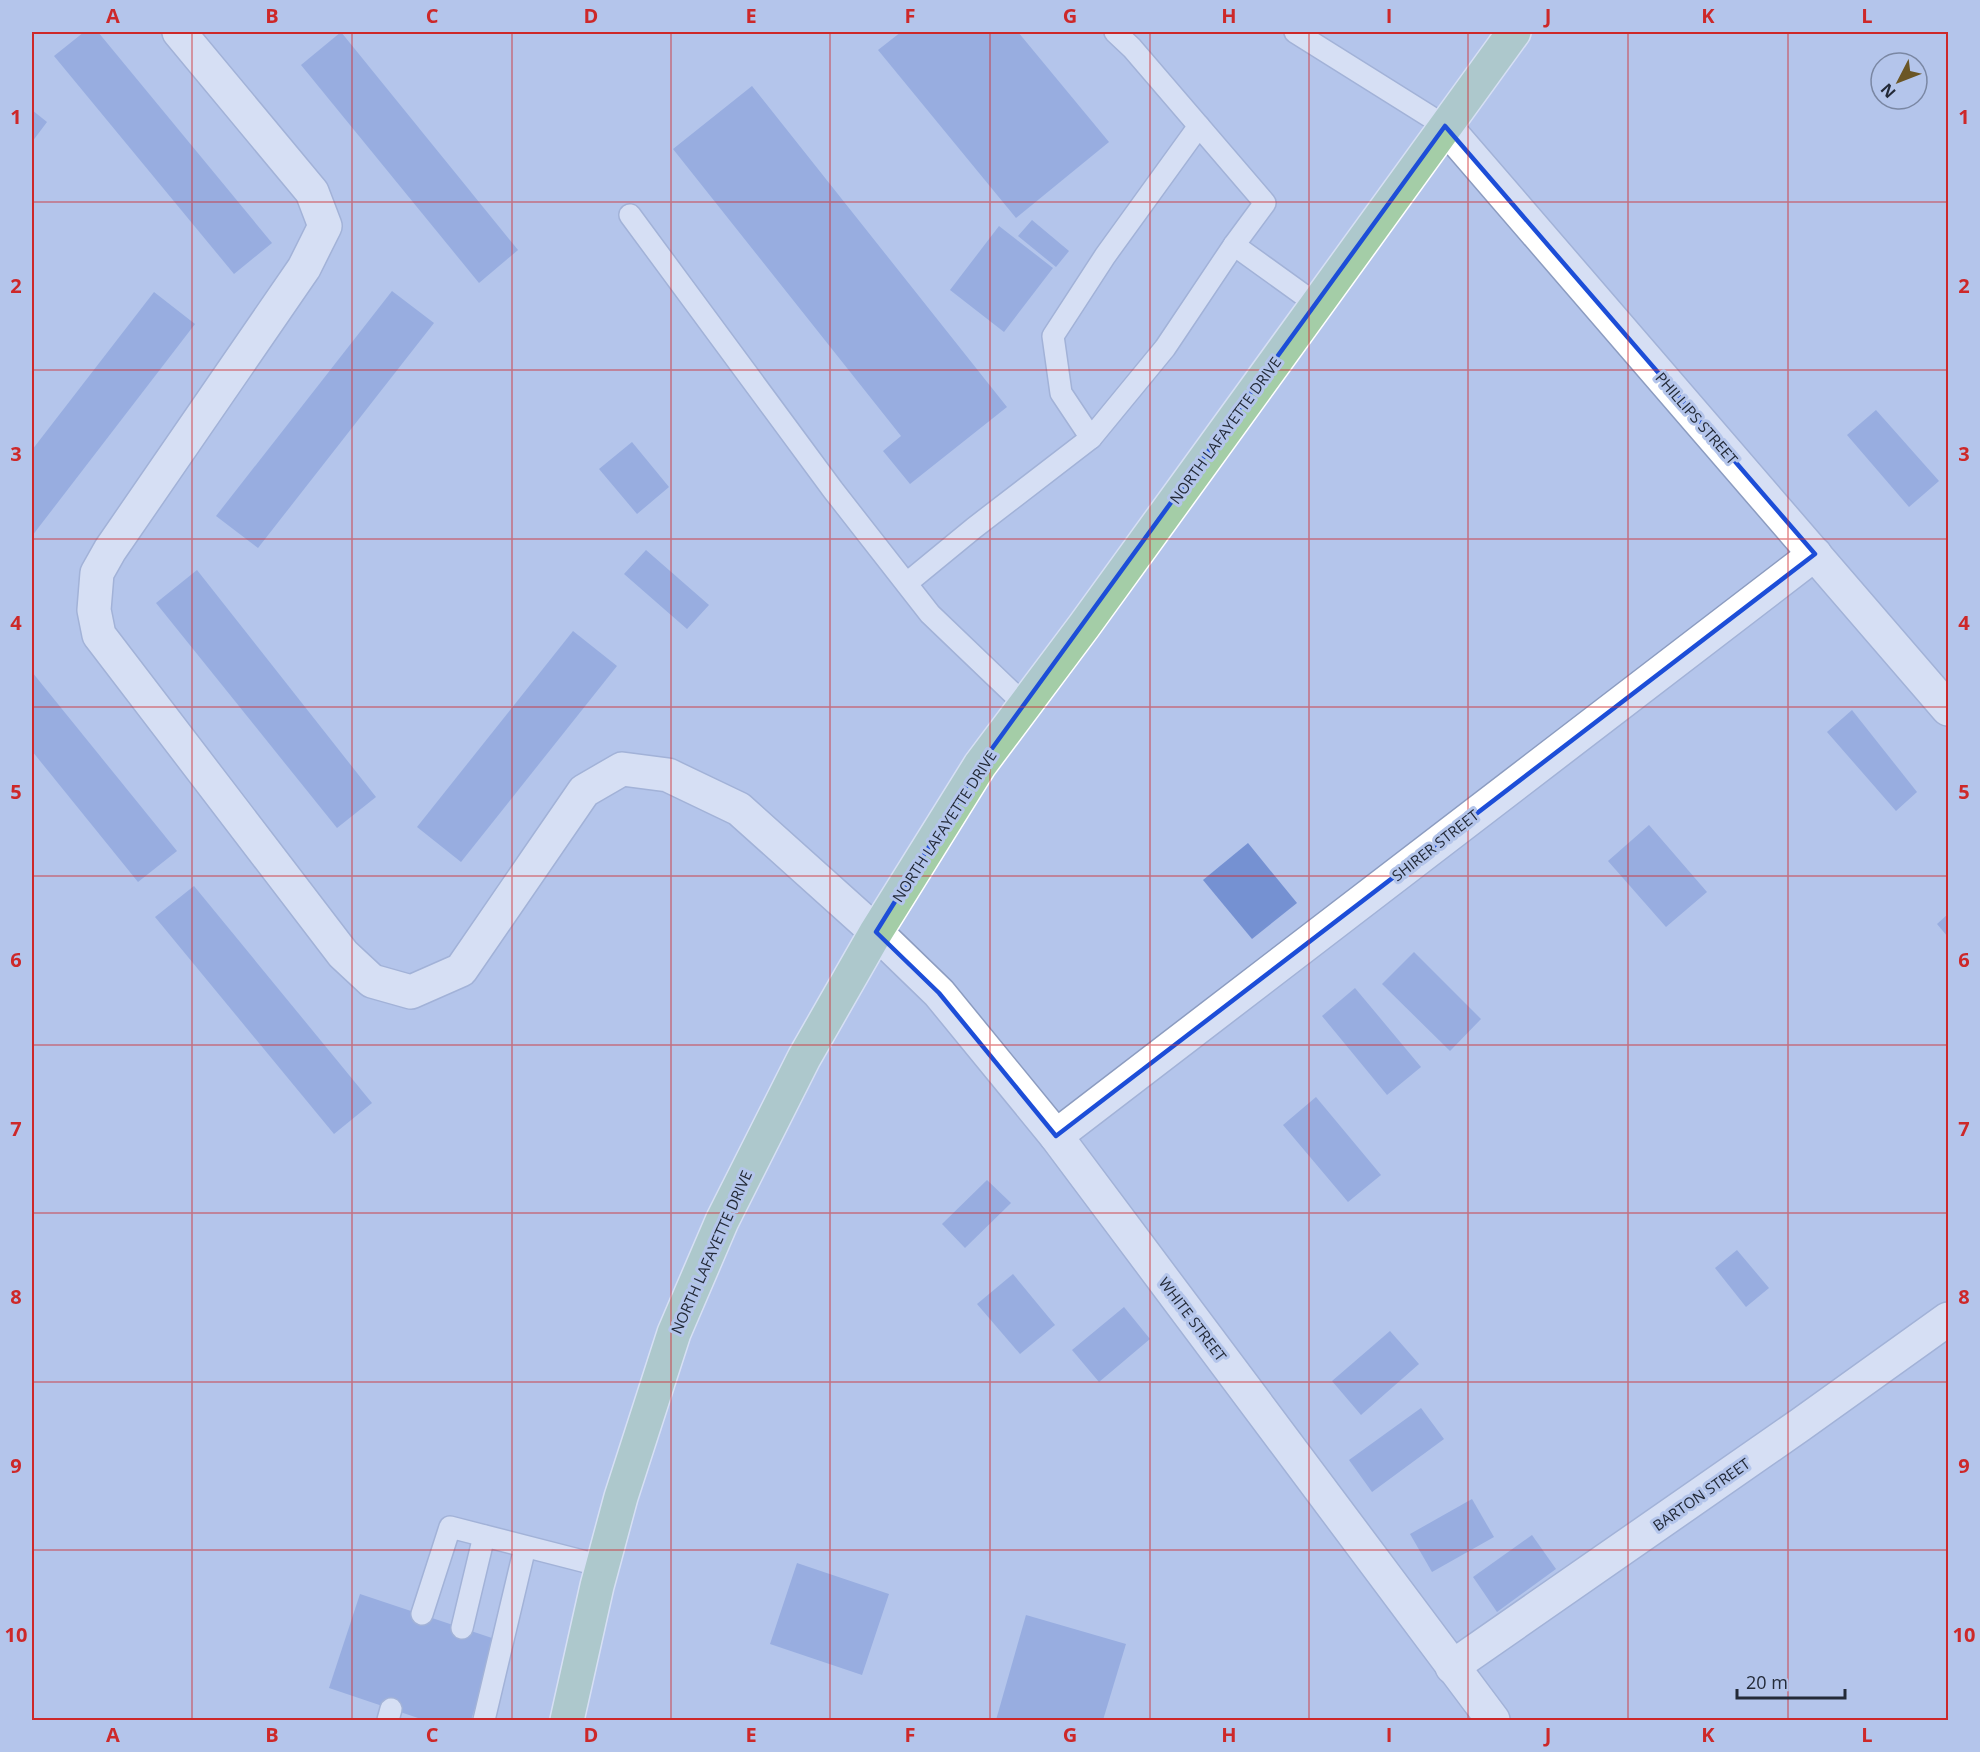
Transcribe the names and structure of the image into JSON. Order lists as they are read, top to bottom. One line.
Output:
{"streets":{"main road":["NORTH LAFAYETTE DRIVE"],"street":["PHILLIPS STREET","SHIRER STREET","WHITE STREET","BARTON STREET"]},"crossings":[["PHILLIPS STREET","NORTH LAFAYETTE DRIVE"],["PHILLIPS STREET","SHIRER STREET"],["NORTH LAFAYETTE DRIVE","WHITE STREET"],["SHIRER STREET","WHITE STREET"],["WHITE STREET","BARTON STREET"]],"scale_bar":"20 m","north":"bottom left","grid":{"columns":["A","B","C","D","E","F","G","H","I","J","K","L"],"rows":["1","2","3","4","5","6","7","8","9","10"]}}
